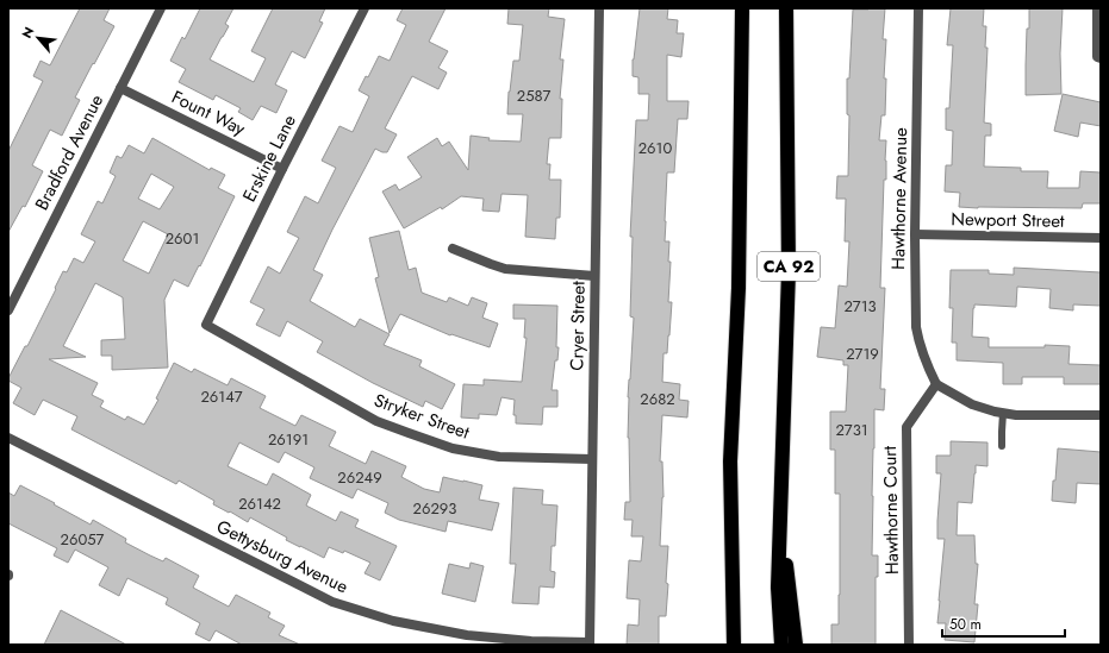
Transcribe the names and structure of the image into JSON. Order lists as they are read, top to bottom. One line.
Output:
{"streets":{"highway":["CA 92"],"street":["Fount Way","Bradford Avenue","Erskine Lane","Hawthorne Avenue","Newport Street","Cryer Street","Stryker Street","Hawthorne Court","Gettysburg Avenue"]},"crossings":[["Fount Way","Bradford Avenue"],["Fount Way","Erskine Lane"],["Erskine Lane","Stryker Street"],["Hawthorne Avenue","Newport Street"],["Hawthorne Avenue","Hawthorne Court"],["Cryer Street","Stryker Street"],["Cryer Street","Gettysburg Avenue"]],"house_numbers":["2587","2610","2601","2713","2719","26147","2682","2731","26191","26249","26142","26293","26057"],"scale_bar":"50 m","north":"top left"}
